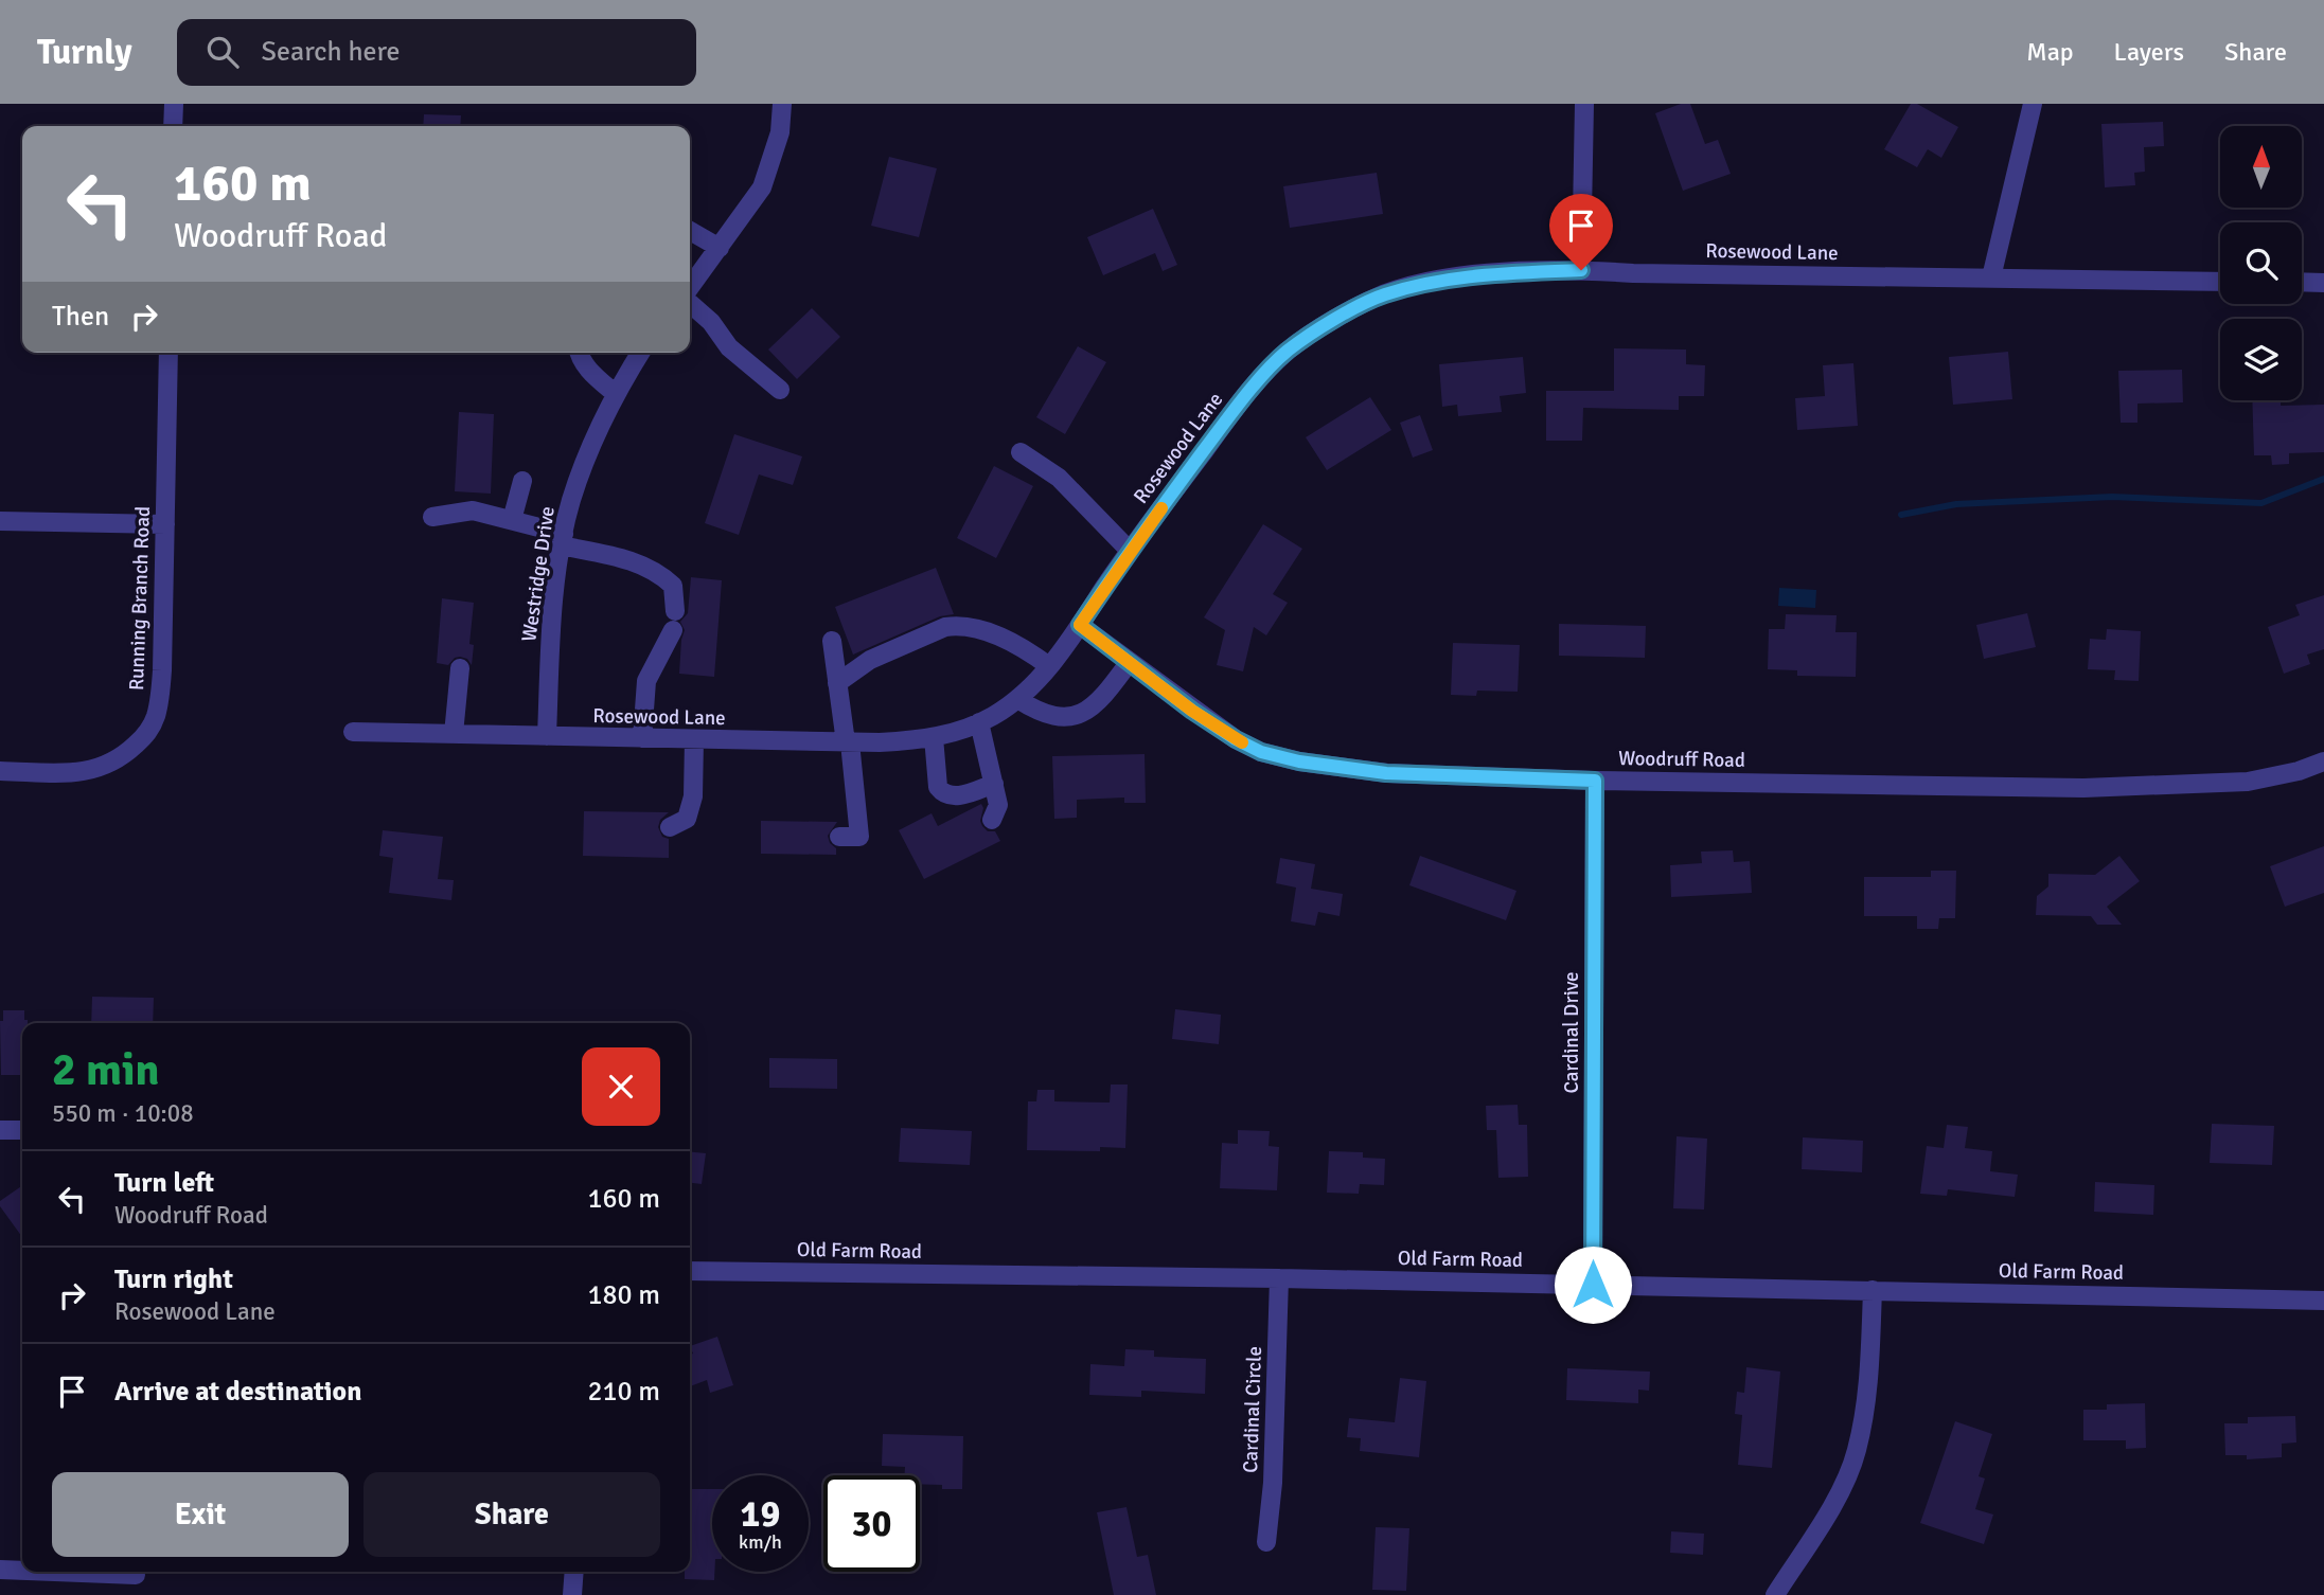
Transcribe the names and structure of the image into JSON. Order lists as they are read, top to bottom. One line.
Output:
{"streets":{"street":["Rosewood Lane","Westridge Drive","Running Branch Road","Woodruff Road","Cardinal Drive","Old Farm Road","Cardinal Circle"]},"crossings":[["Rosewood Lane","Westridge Drive"],["Rosewood Lane","Woodruff Road"],["Woodruff Road","Cardinal Drive"],["Cardinal Drive","Old Farm Road"],["Old Farm Road","Cardinal Circle"]],"north":"top","page":{"header":"Turnly","search":"Search here","nav":["Map","Layers","Share"],"turn":["160 m","Woodruff Road"],"then":"Then","heading":["2 min","550 m · 10:08"],"list":[{"name":"Turn left","note":"Woodruff Road","value":"160 m"},{"name":"Turn right","note":"Rosewood Lane","value":"180 m"},{"name":"Arrive at destination","value":"210 m"}],"buttons":["Exit","Share"],"speed":"19 km/h","limit":"30"}}
